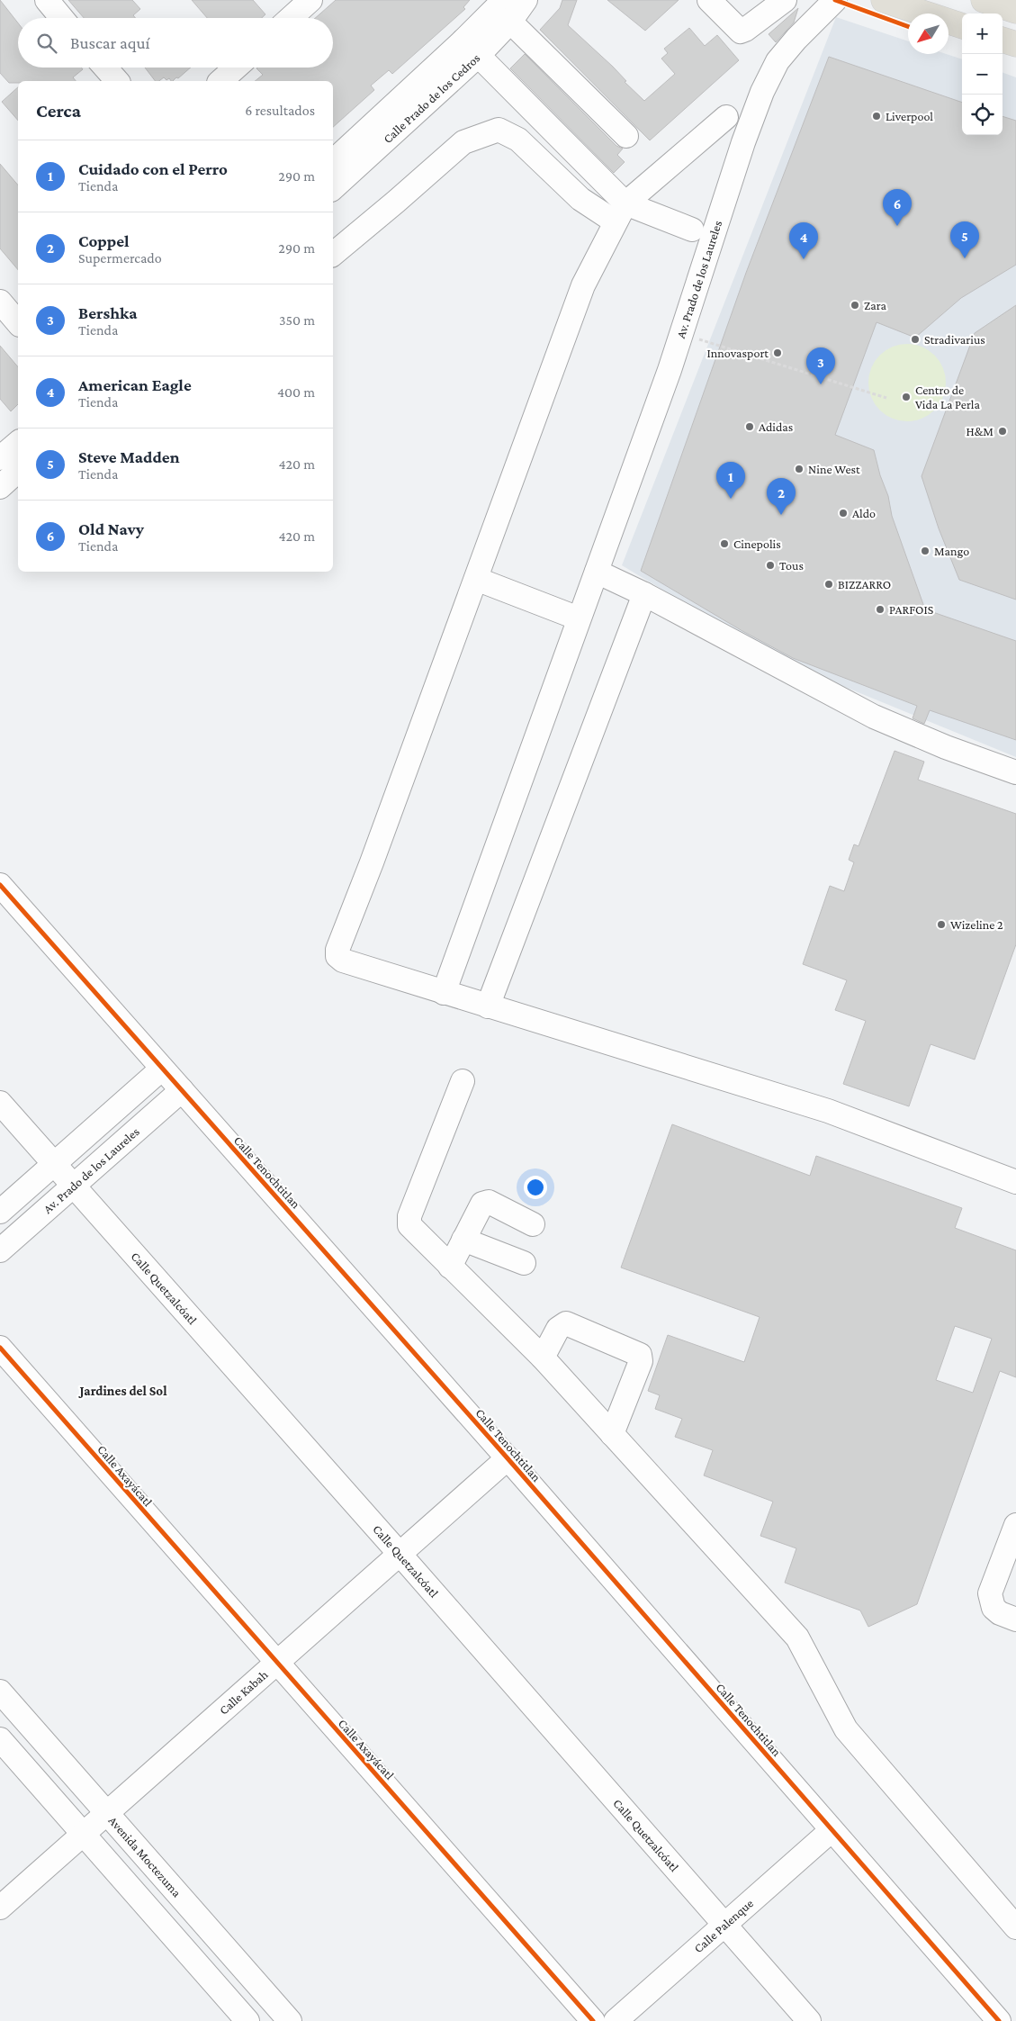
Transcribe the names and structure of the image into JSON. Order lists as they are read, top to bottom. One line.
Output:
{"streets":{"street":["Calle Prado de los Cedros","Av. Prado de los Laureles","Calle Tenochtitlan","Calle Quetzalcóatl","Calle Axayácatl","Calle Kabah","Avenida Moctezuma","Calle Palenque"]},"crossings":[["Av. Prado de los Laureles","Calle Tenochtitlan"],["Av. Prado de los Laureles","Calle Quetzalcóatl"],["Calle Tenochtitlan","Calle Kabah"],["Calle Tenochtitlan","Calle Palenque"],["Calle Quetzalcóatl","Calle Kabah"],["Calle Quetzalcóatl","Calle Palenque"],["Calle Axayácatl","Calle Kabah"],["Calle Kabah","Avenida Moctezuma"]],"districts":["Jardines del Sol"],"places":["Liverpool","Zara","Stradivarius","Innovasport","Centro de Vida La Perla","Adidas","H&M","Nine West","Aldo","Cinepolis","Mango","Tous","BIZZARRO","PARFOIS","Wizeline 2"],"north":"bottom left","page":{"map_buttons":["+","−"],"search":"Buscar aquí","heading":["Cerca","6 resultados"],"list":[{"mark":"1","name":"Cuidado con el Perro","note":"Tienda","value":"290 m"},{"mark":"2","name":"Coppel","note":"Supermercado","value":"290 m"},{"mark":"3","name":"Bershka","note":"Tienda","value":"350 m"},{"mark":"4","name":"American Eagle","note":"Tienda","value":"400 m"},{"mark":"5","name":"Steve Madden","note":"Tienda","value":"420 m"},{"mark":"6","name":"Old Navy","note":"Tienda","value":"420 m"}],"pins":["6","5","4","3","1","2"]}}
